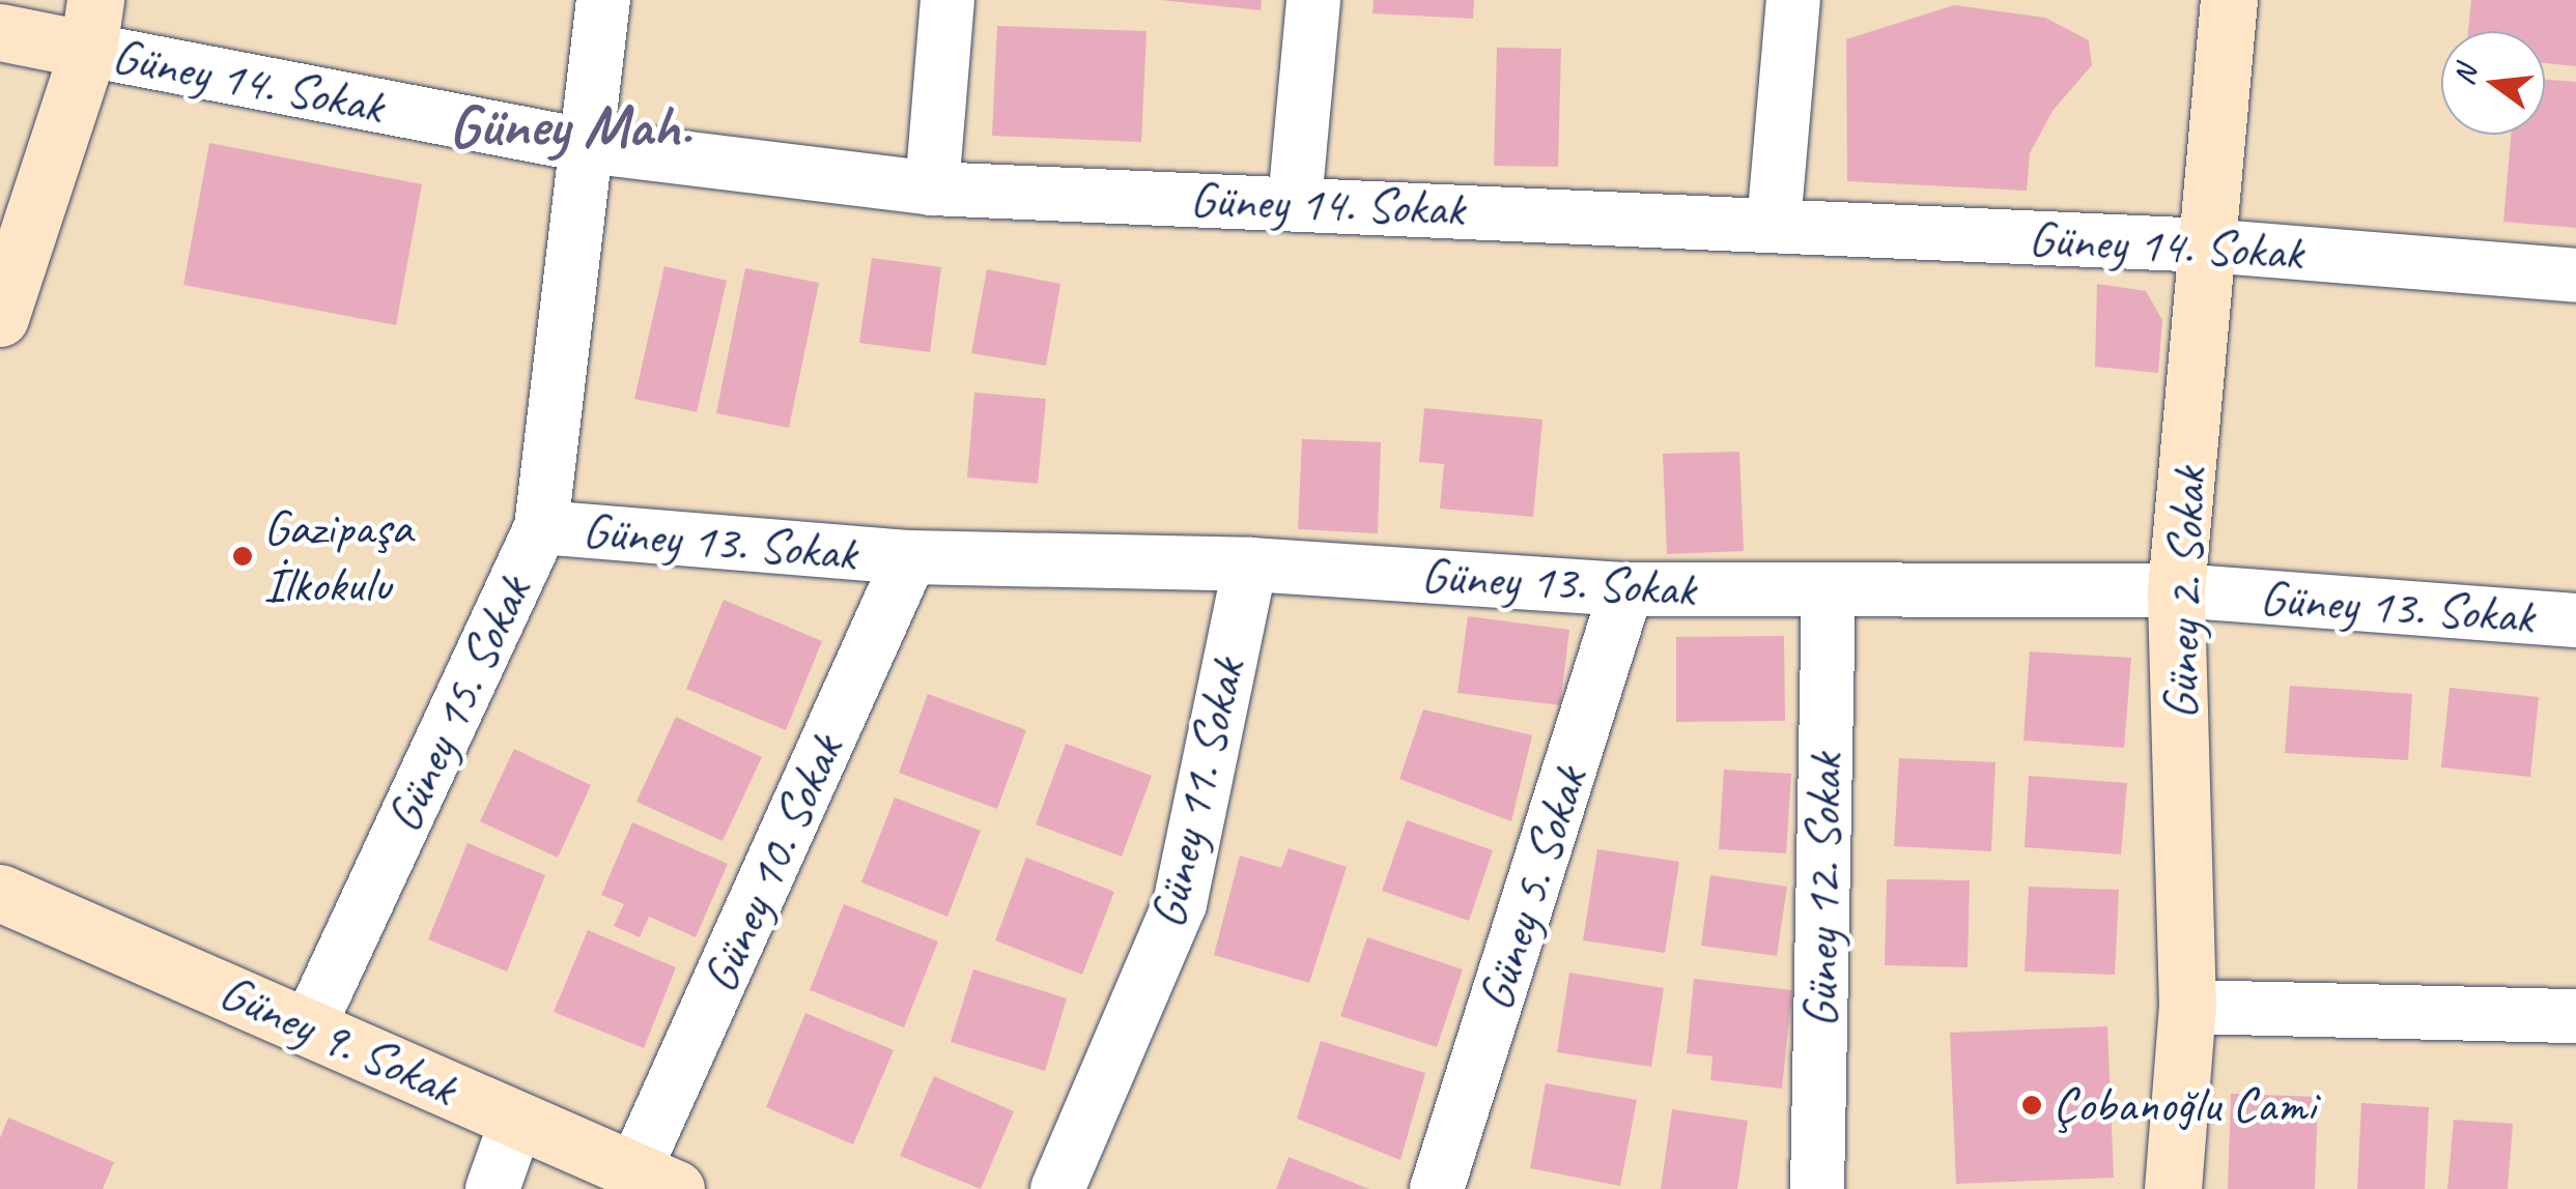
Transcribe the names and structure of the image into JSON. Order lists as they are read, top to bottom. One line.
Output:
{"streets":{"street":["Güney 14. Sokak","Güney 13. Sokak","Güney 2. Sokak","Güney 15. Sokak","Güney 11. Sokak","Güney 10. Sokak","Güney 5. Sokak","Güney 12. Sokak","Güney 9. Sokak"]},"crossings":[["Güney 14. Sokak","Güney 2. Sokak"],["Güney 14. Sokak","Güney 15. Sokak"],["Güney 13. Sokak","Güney 2. Sokak"],["Güney 13. Sokak","Güney 15. Sokak"],["Güney 13. Sokak","Güney 11. Sokak"],["Güney 13. Sokak","Güney 10. Sokak"],["Güney 13. Sokak","Güney 5. Sokak"],["Güney 13. Sokak","Güney 12. Sokak"],["Güney 15. Sokak","Güney 9. Sokak"],["Güney 10. Sokak","Güney 9. Sokak"]],"districts":["Güney Mah."],"places":["Gazipaşa İlkokulu","Çobanoğlu Cami"],"north":"left"}
